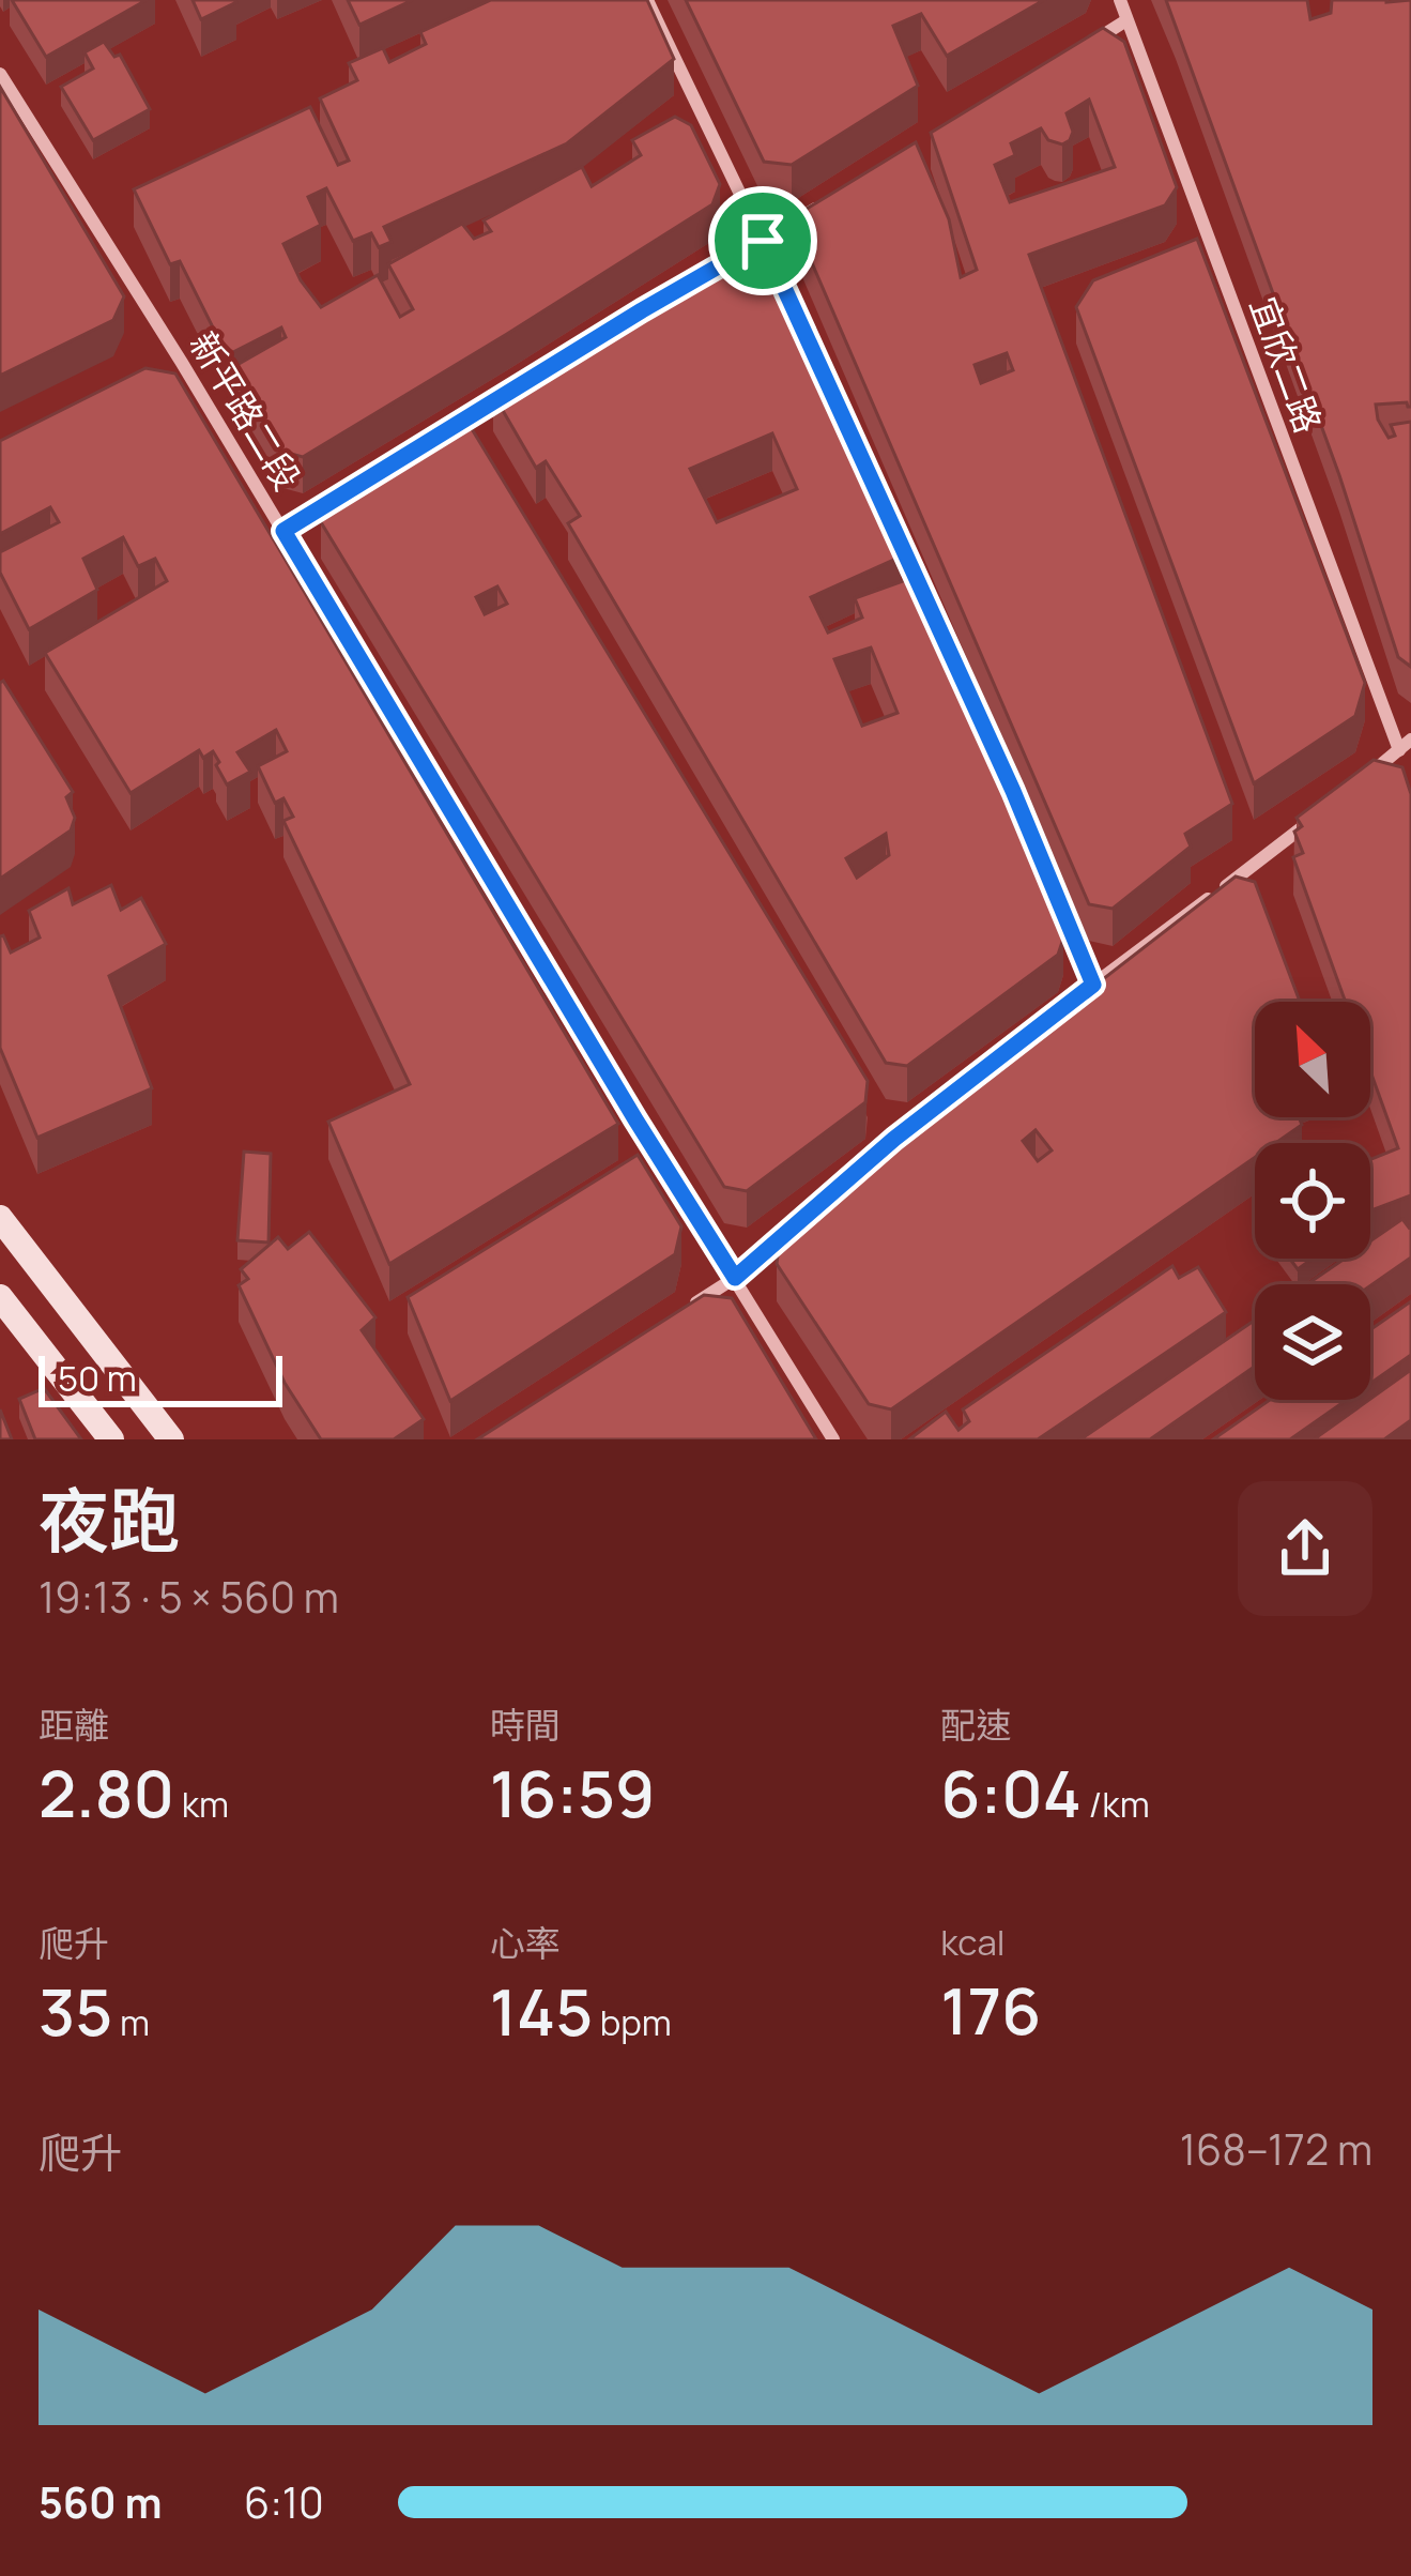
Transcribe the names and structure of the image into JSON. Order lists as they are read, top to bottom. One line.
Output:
{"streets":{"street":["宜欣二路","新平路二段"]},"scale_bar":"50 m","north":"top left","page":{"scale":"50 m","heading":["夜跑","19:13 · 5 × 560 m"],"stats":[["距離","2.80 km"],["時間","16:59"],["配速","6:04 /km"],["爬升","35 m"],["心率","145 bpm"],["kcal","176"]],"chart":["爬升","168–172 m"],"list":[{"name":"560 m","note":"6:10"}]}}
